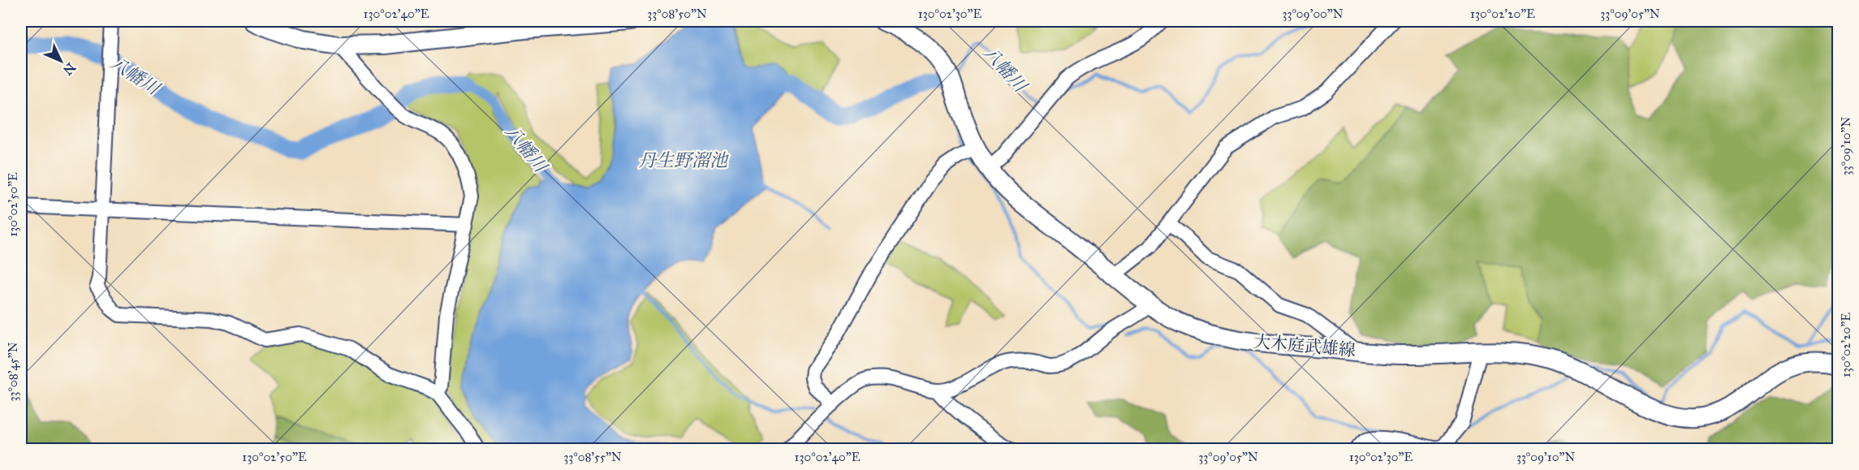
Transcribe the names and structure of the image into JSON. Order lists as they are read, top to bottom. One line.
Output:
{"streets":{"main road":["大木庭武雄線"]},"water":["八幡川","丹生野溜池"],"north":"bottom right","coordinates":["130°02'40\"E","33°08'50\"N","130°02'30\"E","33°09'00\"N","130°02'20\"E","33°09'05\"N","33°09'10\"N","130°02'50\"E","33°08'45\"N","33°08'55\"N"]}
